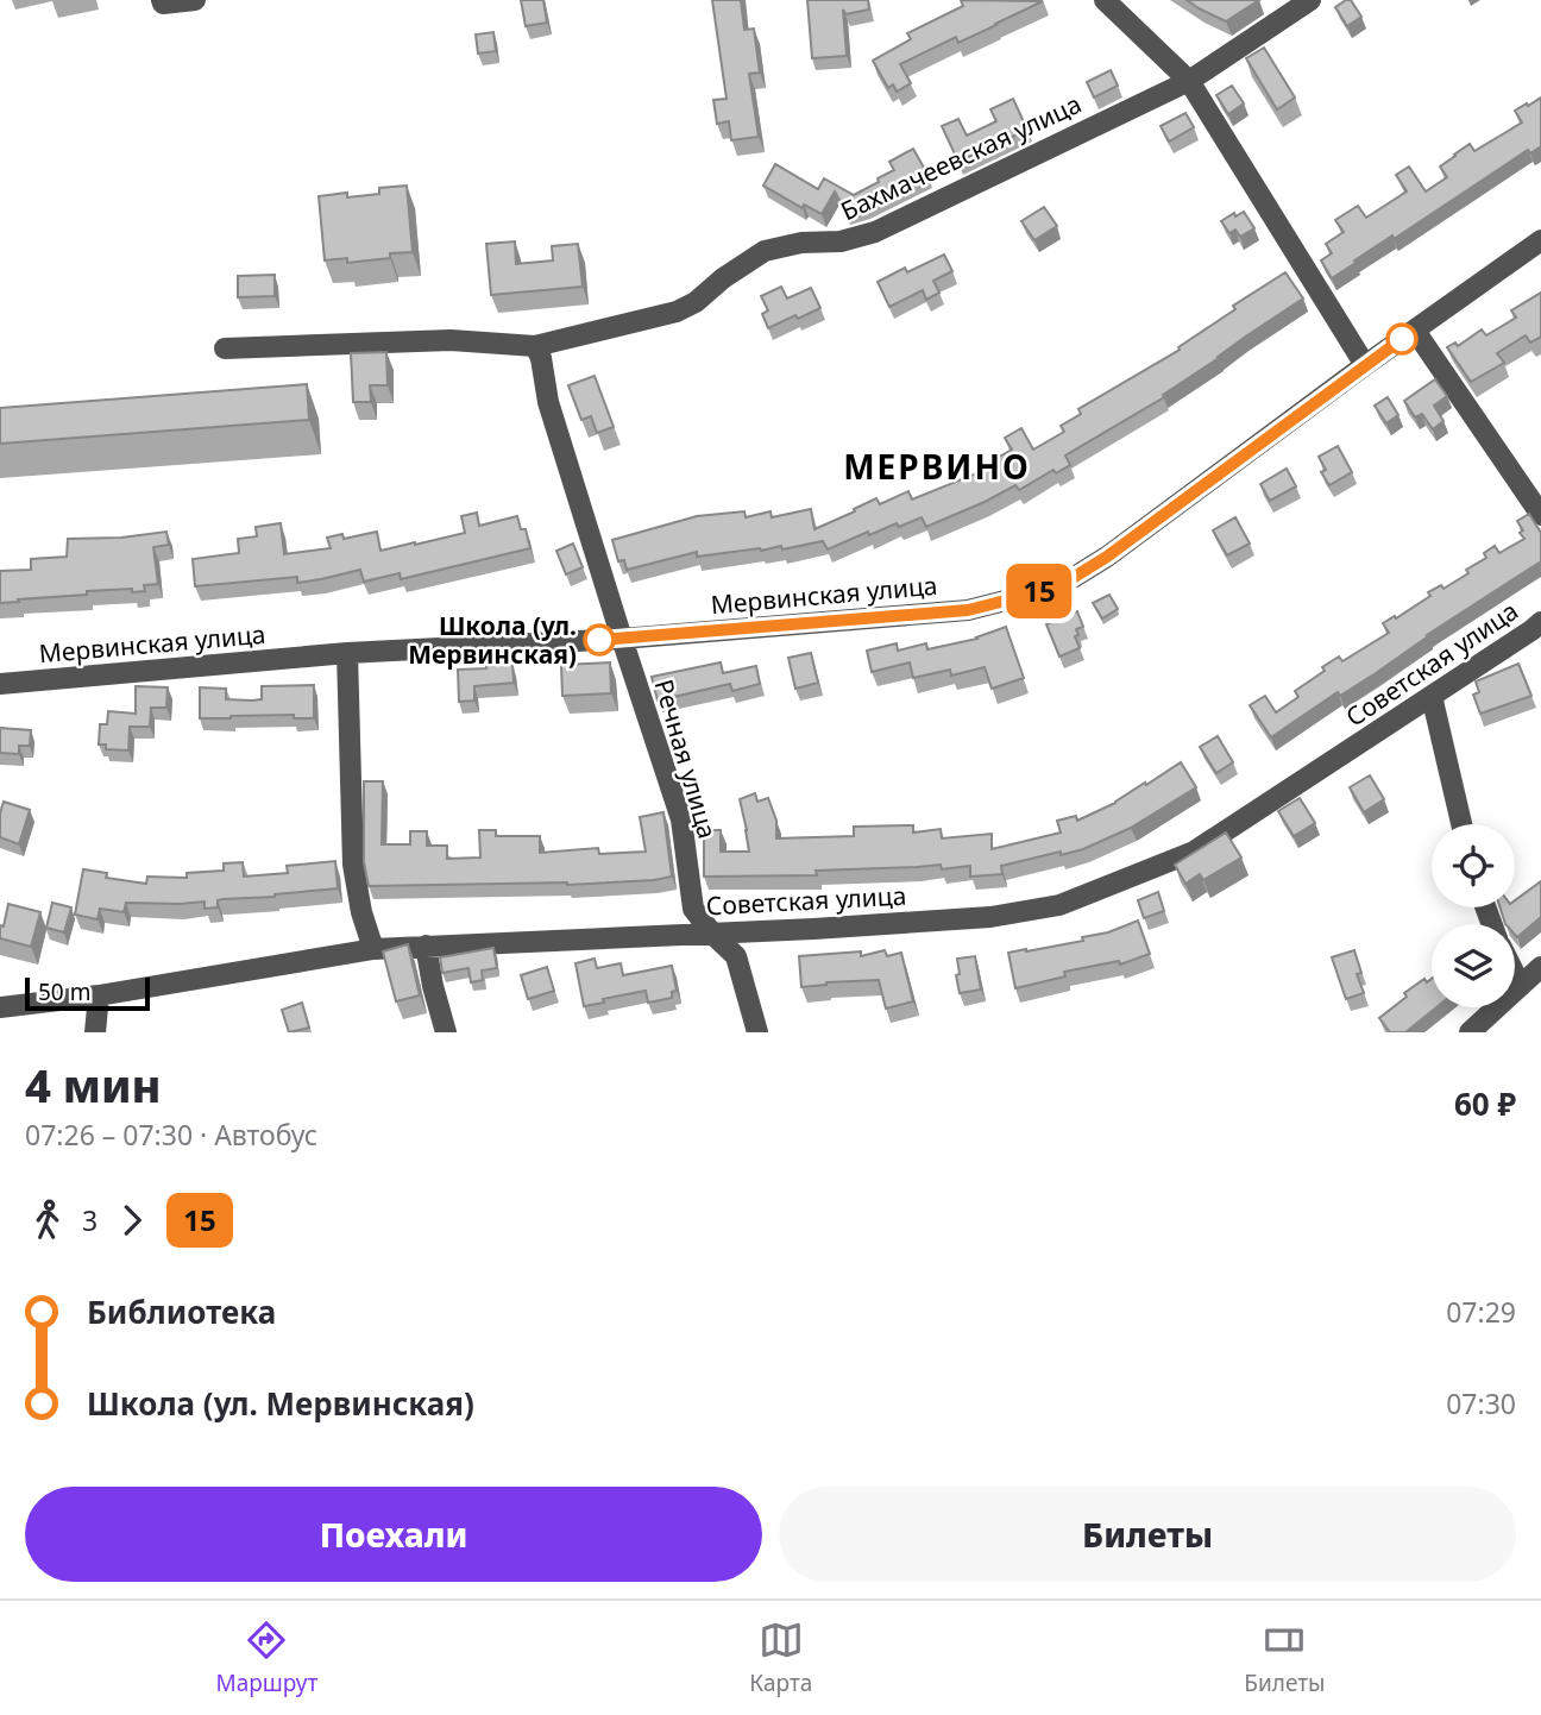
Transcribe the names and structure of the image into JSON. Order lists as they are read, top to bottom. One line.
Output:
{"streets":{"street":["Бахмачеевская улица","Мервинская улица","Советская улица","Речная улица"]},"crossings":[["Бахмачеевская улица","Речная улица"],["Мервинская улица","Речная улица"],["Советская улица","Речная улица"]],"districts":["МЕРВИНО"],"places":["Школа (ул. Мервинская)"],"lines":["bus line 15"],"scale_bar":"50 m","page":{"on_map":"15","scale":"50 m","heading":["4 мин","07:26 – 07:30 · Автобус","60 ₽"],"legs":["3","15"],"list":[{"name":"Библиотека","value":"07:29"},{"name":"Школа (ул. Мервинская)","value":"07:30"}],"buttons":["Поехали","Билеты"],"tabs":["Маршрут","Карта","Билеты"]}}
